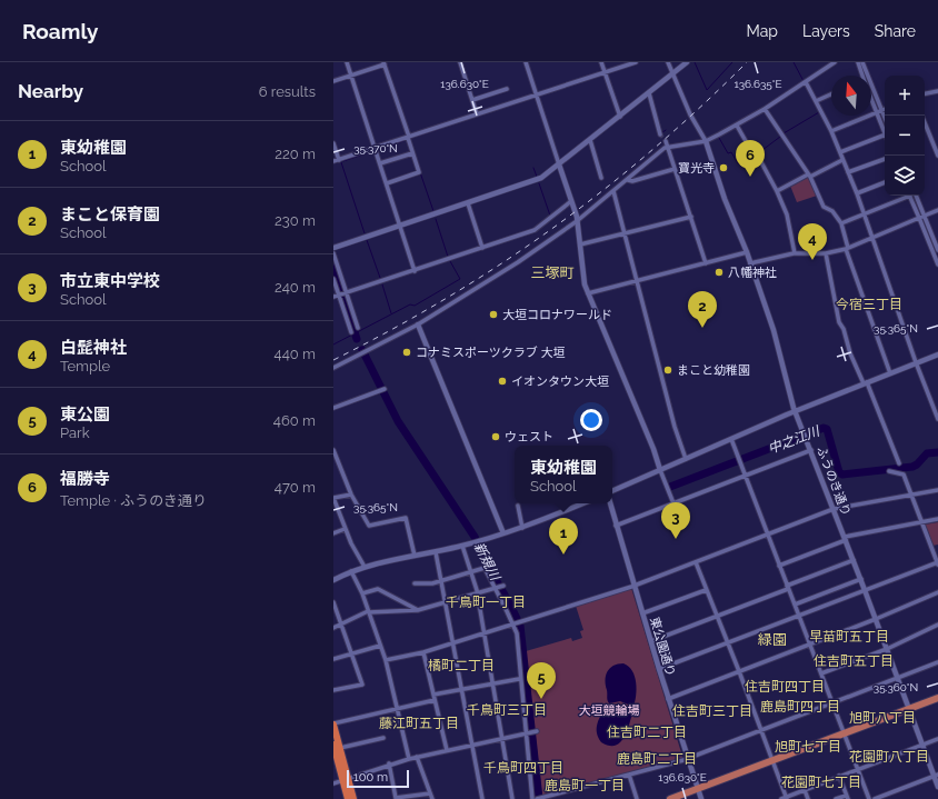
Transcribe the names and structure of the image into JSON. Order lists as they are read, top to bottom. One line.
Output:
{"streets":{"street":["ふうのき通り","東公園通り"]},"districts":["三塚町","今宿三丁目","千鳥町一丁目","早苗町五丁目","緑園","住吉町五丁目","橘町二丁目","住吉町四丁目","鹿島町四丁目","千鳥町三丁目","住吉町三丁目","旭町八丁目","藤江町五丁目","住吉町二丁目","旭町七丁目","花園町八丁目","鹿島町二丁目","千鳥町四丁目","花園町七丁目","鹿島町一丁目"],"water":["中之江川","新規川"],"parks":["大垣競輪場"],"places":["寶光寺","八幡神社","大垣コロナワールド","コナミスポーツクラブ 大垣","まこと幼稚園","イオンタウン大垣","ウェスト"],"scale_bar":"100 m","north":"top","page":{"header":"Roamly","nav":["Map","Layers","Share"],"heading":["Nearby","6 results"],"map_buttons":["+","−"],"list":[{"mark":"1","name":"東幼稚園","note":"School","value":"220 m"},{"mark":"2","name":"まこと保育園","note":"School","value":"230 m"},{"mark":"3","name":"市立東中学校","note":"School","value":"240 m"},{"mark":"4","name":"白髭神社","note":"Temple","value":"440 m"},{"mark":"5","name":"東公園","note":"Park","value":"460 m"},{"mark":"6","name":"福勝寺","note":"Temple · ふうのき通り","value":"470 m"}],"pins":["6","4","2","3","1","5"],"popup":["東幼稚園","School"],"scale":"100 m"},"coordinates":["136.630°E","136.635°E","35.370°N","35.365°N","35.360°N"]}
